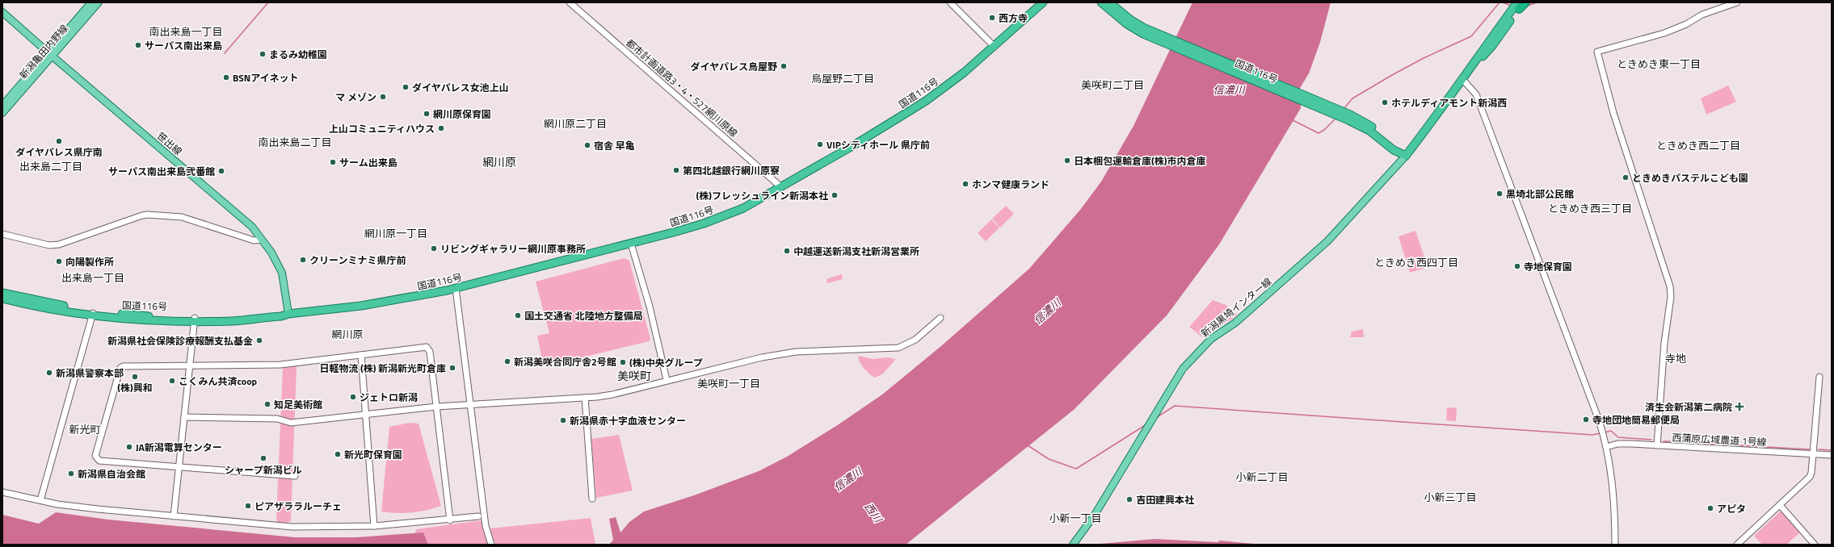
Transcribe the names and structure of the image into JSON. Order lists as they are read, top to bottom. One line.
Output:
{"streets":{"highway":["国道116号"],"main road":["新潟亀田内野線","笹出線","新潟黒埼インター線"],"street":["都市計画道路3・4・527網川原線","西蒲原広域農道 1号線"]},"crossings":[["新潟亀田内野線","笹出線"],["国道116号","都市計画道路3・4・527網川原線"],["国道116号","笹出線"],["国道116号","新潟黒埼インター線"]],"districts":["南出来島一丁目","ときめき東一丁目","鳥屋野二丁目","美咲町二丁目","網川原二丁目","南出来島二丁目","ときめき西二丁目","網川原","出来島二丁目","ときめき西三丁目","網川原一丁目","ときめき西四丁目","出来島一丁目","網川原","寺地","美咲町","美咲町一丁目","新光町","小新二丁目","小新三丁目","小新一丁目"],"water":["信濃川","西川"],"places":{"other":["西方寺","サーパス南出来島","まるみ幼稚園","ダイヤパレス鳥屋野","BSNアイネット","ダイヤパレス女池上山","マ メゾン","ホテルディアモント新潟西","網川原保育園","上山コミュニティハウス","ダイヤパレス県庁南","VIPシティホール 県庁前","宿舎 早亀","日本梱包運輸倉庫(株)市内倉庫","サーム出来島","第四北越銀行網川原寮","サーパス南出来島弐番館","ときめきパステルこども園","ホンマ健康ランド","黒埼北部公民館","(株)フレッシュライン新潟本社","リビングギャラリー網川原事務所","中越運送新潟支社新潟営業所","クリーンミナミ県庁前","向陽製作所","寺地保育園","国土交通省 北陸地方整備局","新潟県社会保険診療報酬支払基金","新潟美咲合同庁舎2号館","(株)中央グループ","日軽物流 (株) 新潟新光町倉庫","新潟県警察本部","(株)興和","こくみん共済coop","ジェトロ新潟","知足美術館","寺地団地簡易郵便局","新潟県赤十字血液センター","JA新潟電算センター","新光町保育園","シャープ新潟ビル","新潟県自治会館","吉田建興本社","ピアザララルーチェ","アピタ"],"health":["済生会新潟第二病院"]}}
